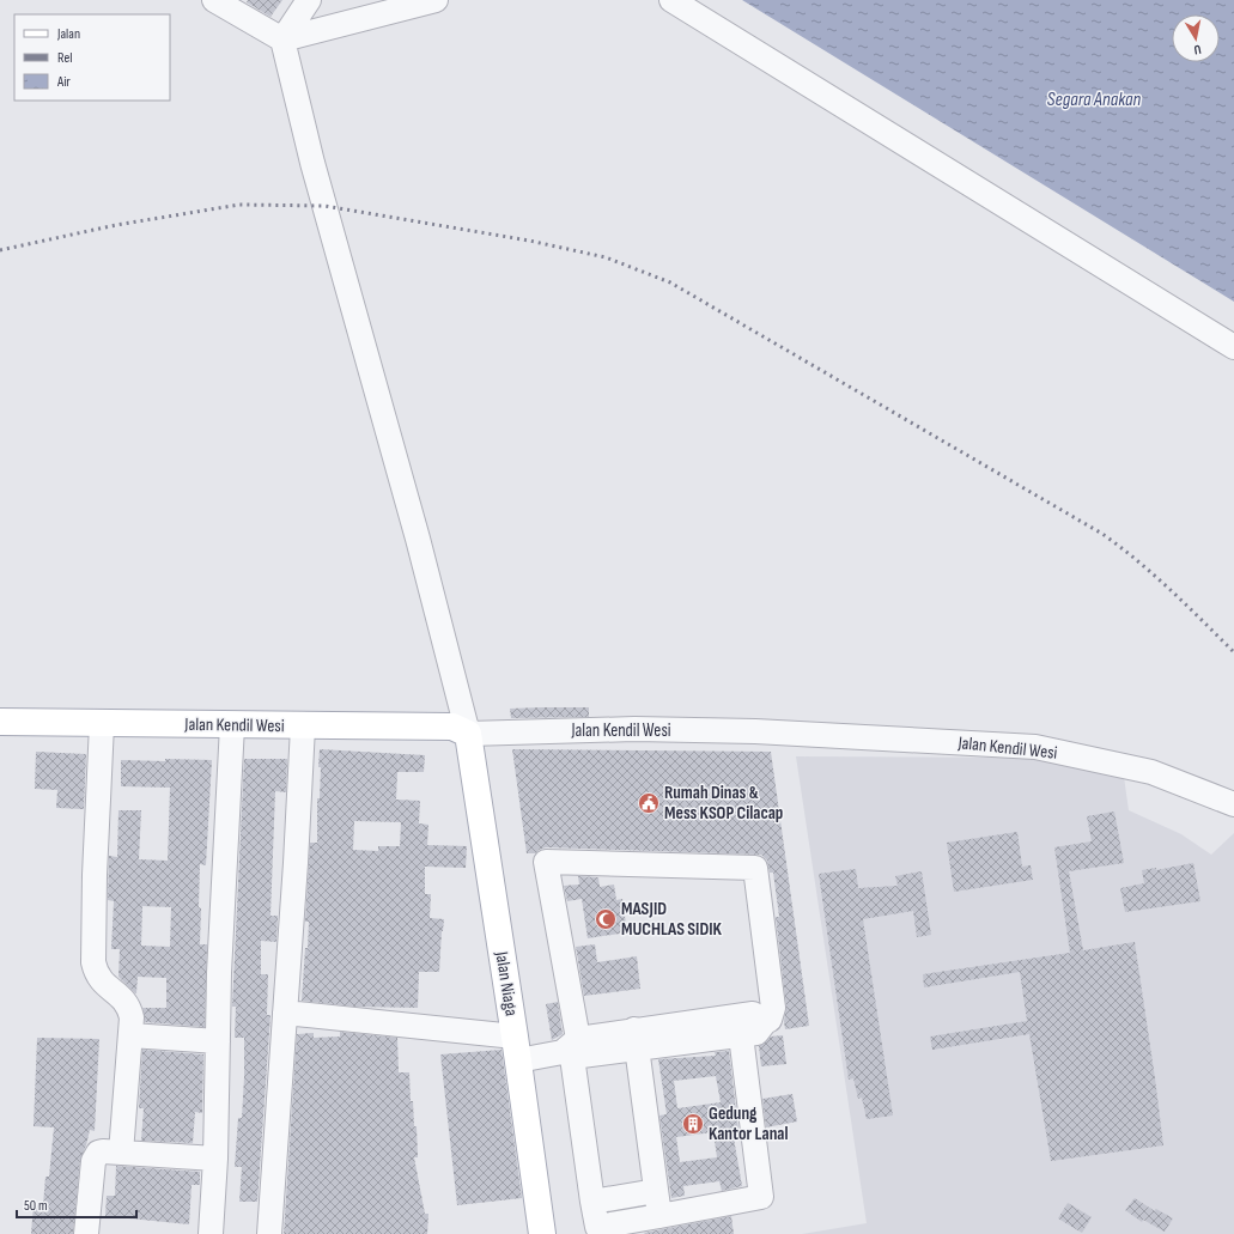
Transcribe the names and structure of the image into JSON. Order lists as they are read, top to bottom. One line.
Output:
{"streets":{"main road":["Jalan Kendil Wesi","Jalan Niaga"]},"crossings":[["Jalan Kendil Wesi","Jalan Niaga"]],"water":["Segara Anakan"],"places":{"public building":["Rumah Dinas & Mess KSOP Cilacap"],"mosque":["MASJID MUCHLAS SIDIK"],"building":["Gedung Kantor Lanal"]},"legend":["Jalan","Rel","Air"],"scale_bar":"50 m","north":"bottom"}
